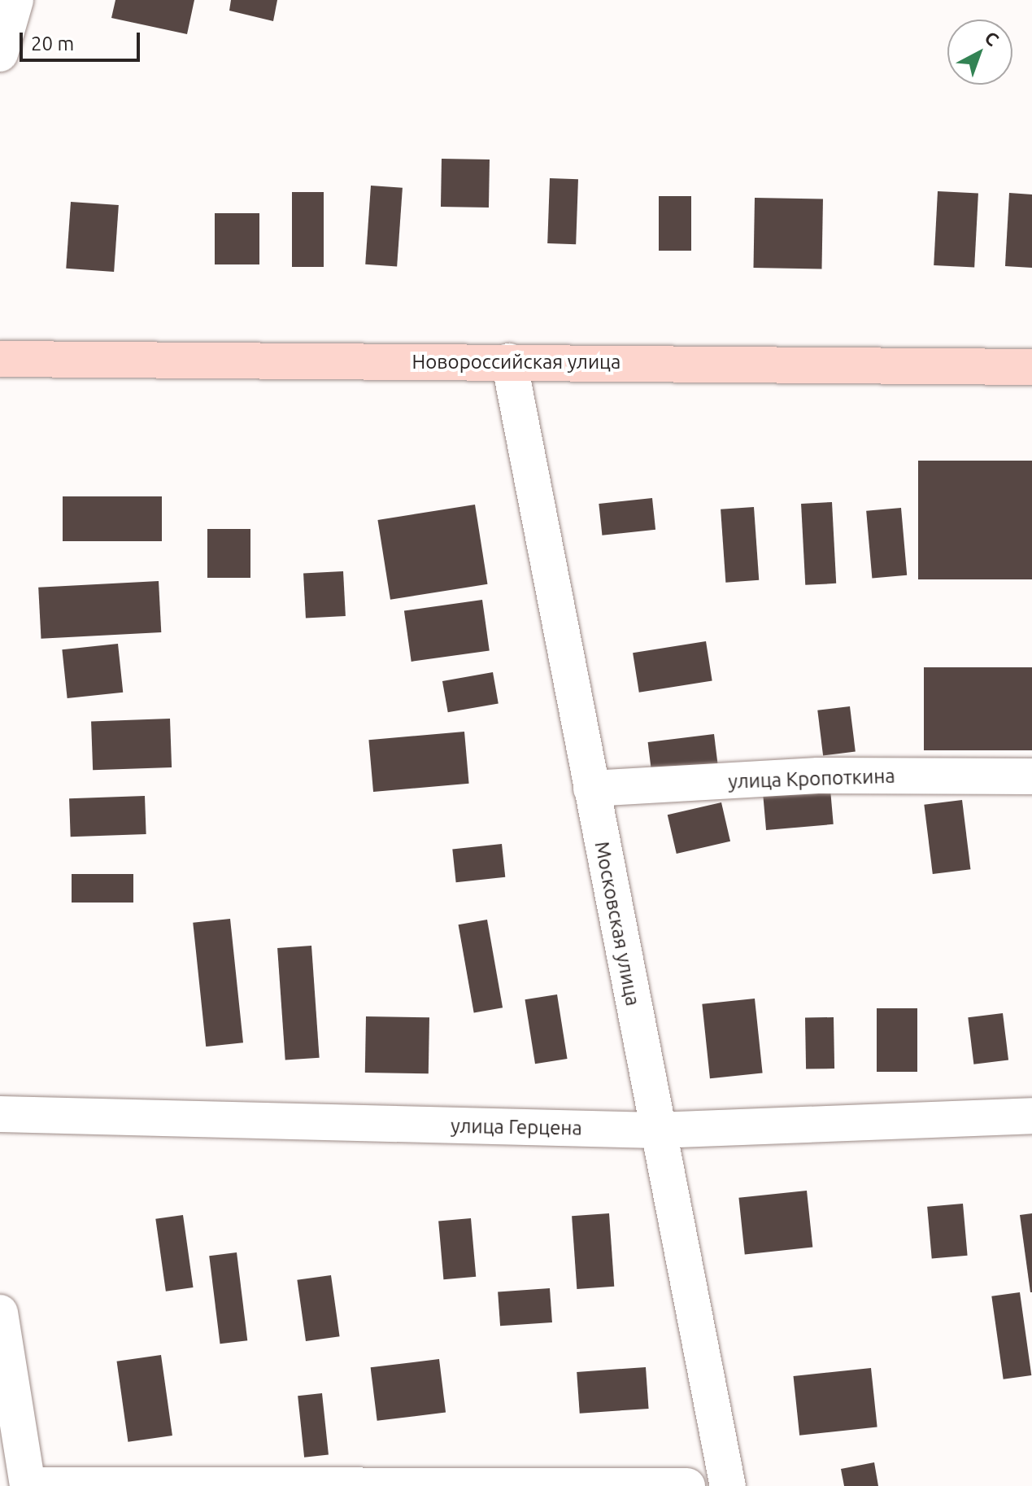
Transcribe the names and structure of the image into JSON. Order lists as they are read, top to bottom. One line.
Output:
{"streets":{"main road":["Новороссийская улица"],"street":["улица Кропоткина","Московская улица","улица Герцена"]},"crossings":[["Новороссийская улица","Московская улица"],["улица Кропоткина","Московская улица"],["Московская улица","улица Герцена"]],"scale_bar":"20 m","north":"top right"}
